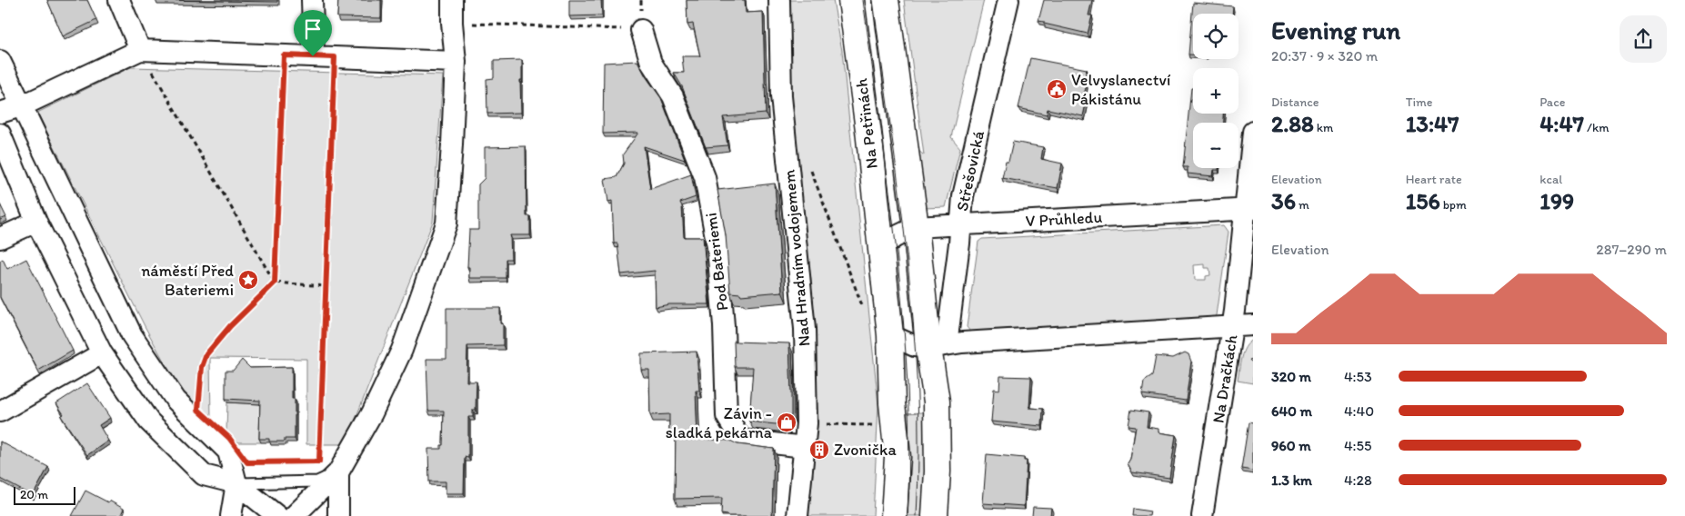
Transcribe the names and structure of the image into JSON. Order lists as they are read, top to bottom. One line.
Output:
{"streets":{"street":["Na Petřinách","Střešovická","V Průhledu","Nad Hradním vodojemem","Pod Bateriemi","Na Dračkách"]},"crossings":[["Na Petřinách","V Průhledu"],["Střešovická","V Průhledu"],["V Průhledu","Na Dračkách"],["Nad Hradním vodojemem","Pod Bateriemi"]],"places":{"public building":["Velvyslanectví Pákistánu"],"place":["náměstí Před Bateriemi"],"shop":["Závin - sladká pekárna"],"building":["Zvonička"]},"scale_bar":"20 m","page":{"heading":["Evening run","20:37 · 9 × 320 m"],"map_buttons":["+","−"],"stats":[["Distance","2.88 km"],["Time","13:47"],["Pace","4:47 /km"],["Elevation","36 m"],["Heart rate","156 bpm"],["kcal","199"]],"chart":["Elevation","287–290 m"],"list":[{"name":"320 m","note":"4:53"},{"name":"640 m","note":"4:40"},{"name":"960 m","note":"4:55"},{"name":"1.3 km","note":"4:28"}],"scale":"20 m"}}
